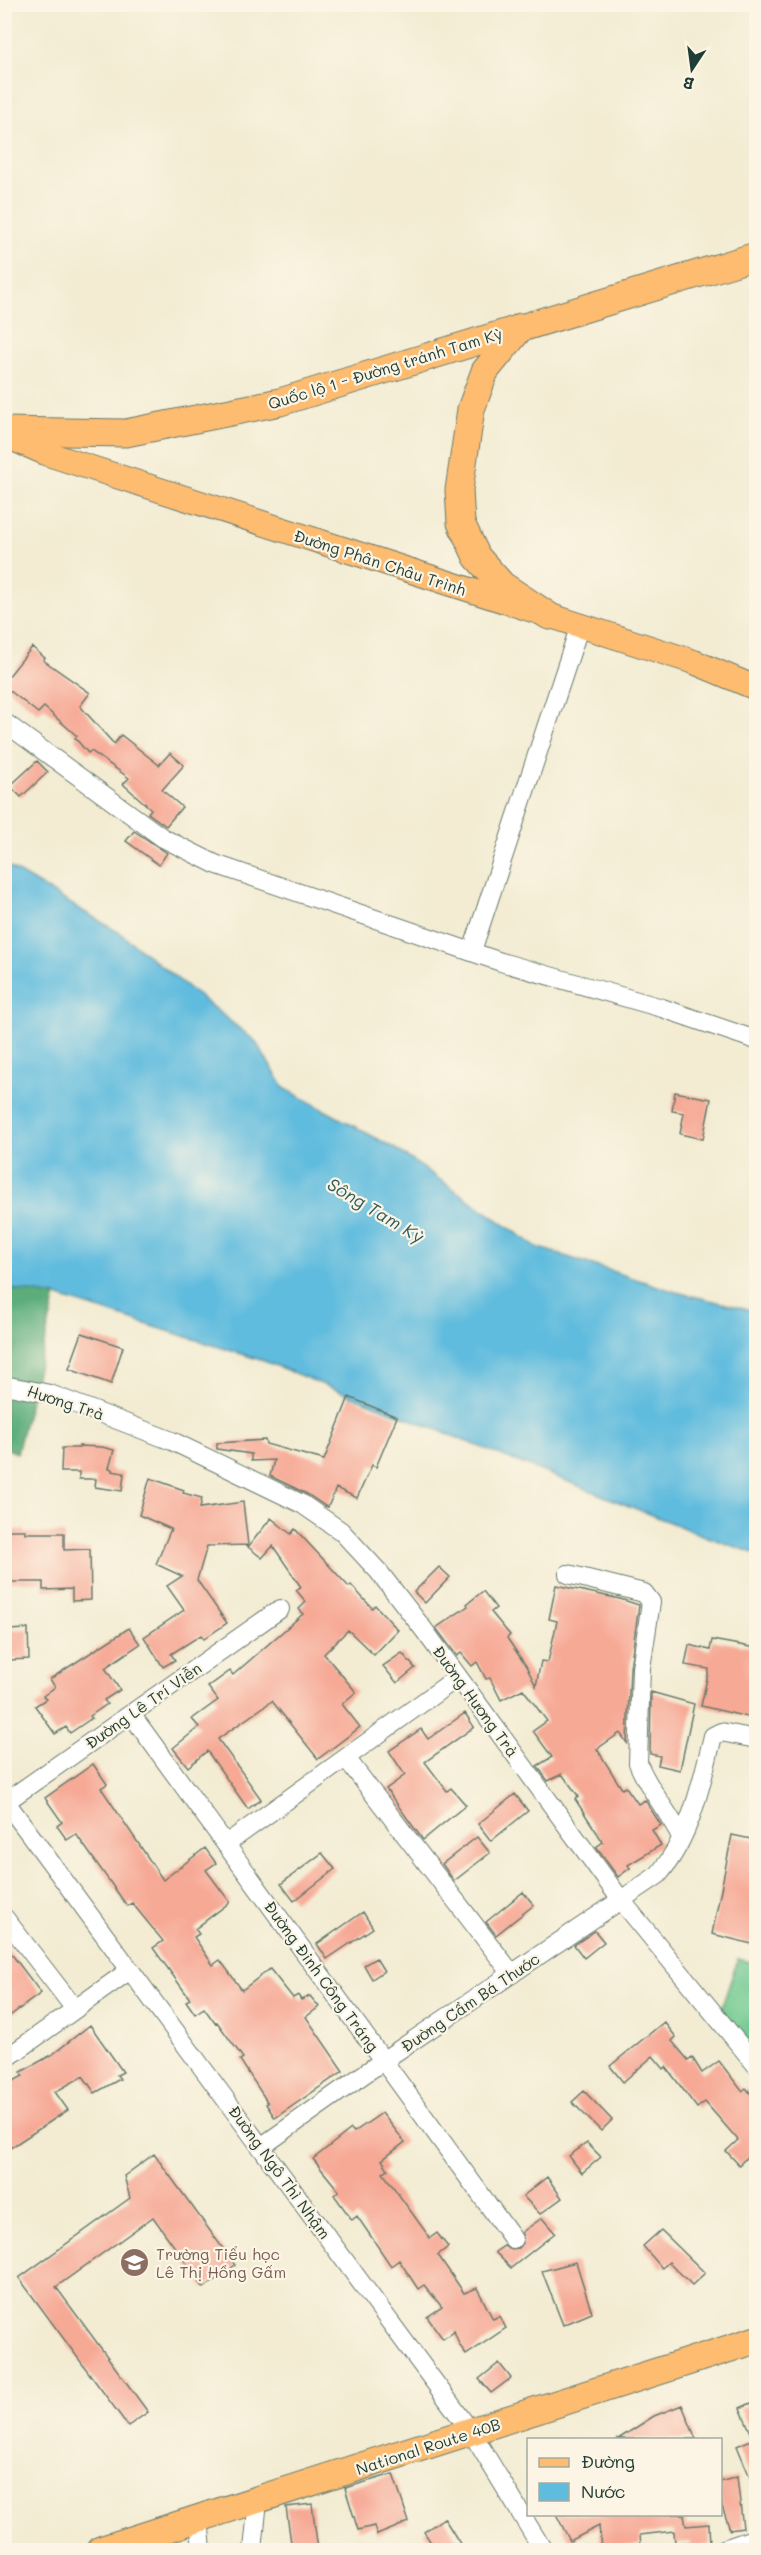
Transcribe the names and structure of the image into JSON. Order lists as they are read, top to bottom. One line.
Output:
{"streets":{"highway":["Quốc lộ 1 - Đường tránh Tam Kỳ","National Route 40B"],"main road":["Đường Phân Châu Trình"],"street":["Hương Trà","Đường Hương Trà","Đường Lê Trí Viễn","Đường Đinh Công Tráng","Đường Cầm Bá Thước","Đường Ngô Thì Nhậm"]},"crossings":[["Quốc lộ 1 - Đường tránh Tam Kỳ","Đường Phân Châu Trình"],["Hương Trà","Đường Hương Trà"],["Đường Hương Trà","Đường Cầm Bá Thước"],["Đường Lê Trí Viễn","Đường Đinh Công Tráng"],["Đường Lê Trí Viễn","Đường Ngô Thì Nhậm"],["Đường Đinh Công Tráng","Đường Cầm Bá Thước"],["Đường Cầm Bá Thước","Đường Ngô Thì Nhậm"],["Đường Ngô Thì Nhậm","National Route 40B"]],"water":["Sông Tam Kỳ"],"places":{"school or university":["Trường Tiểu học Lê Thị Hồng Gấm"]},"legend":["Đường","Nước"],"north":"bottom"}
